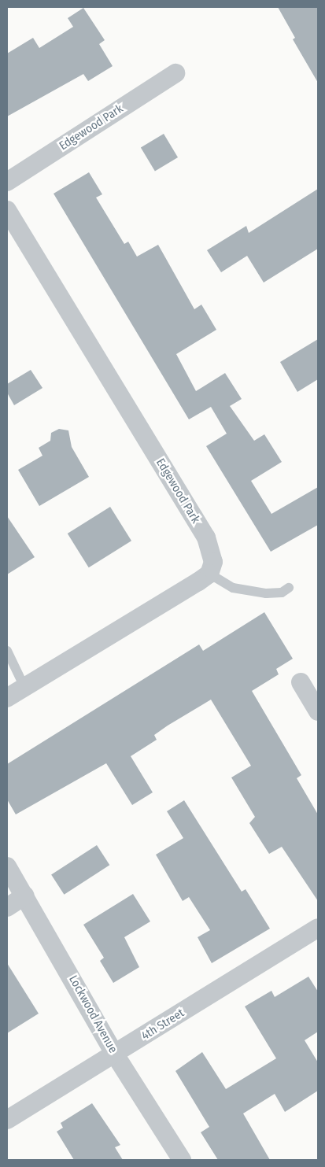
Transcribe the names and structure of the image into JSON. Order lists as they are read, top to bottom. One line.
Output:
{"streets":{"street":["Edgewood Park","Lockwood Avenue","4th Street"]},"crossings":[["Lockwood Avenue","4th Street"]]}
